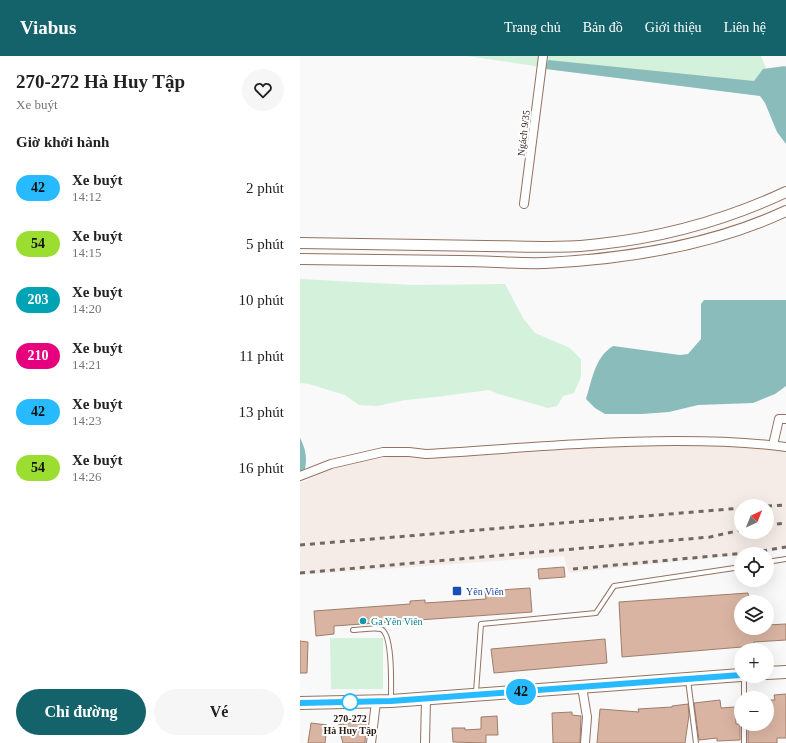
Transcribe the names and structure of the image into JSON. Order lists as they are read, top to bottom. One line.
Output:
{"streets":{"street":["Ngách 9/35"]},"places":{"transit":["Yên Viên"],"other":["Ga Yên Viên","270-272 Hà Huy Tập"]},"lines":["bus line 42"],"north":"top right","page":{"header":"Viabus","nav":["Trang chủ","Bản đồ","Giới thiệu","Liên hệ"],"heading":[["270-272 Hà Huy Tập","Xe buýt"],"Giờ khởi hành"],"on_map":"42","list":[{"mark":"42","name":"Xe buýt","note":"14:12","value":"2 phút"},{"mark":"54","name":"Xe buýt","note":"14:15","value":"5 phút"},{"mark":"203","name":"Xe buýt","note":"14:20","value":"10 phút"},{"mark":"210","name":"Xe buýt","note":"14:21","value":"11 phút"},{"mark":"42","name":"Xe buýt","note":"14:23","value":"13 phút"},{"mark":"54","name":"Xe buýt","note":"14:26","value":"16 phút"}],"map_buttons":["+","−"],"buttons":["Chỉ đường","Vé"]}}
